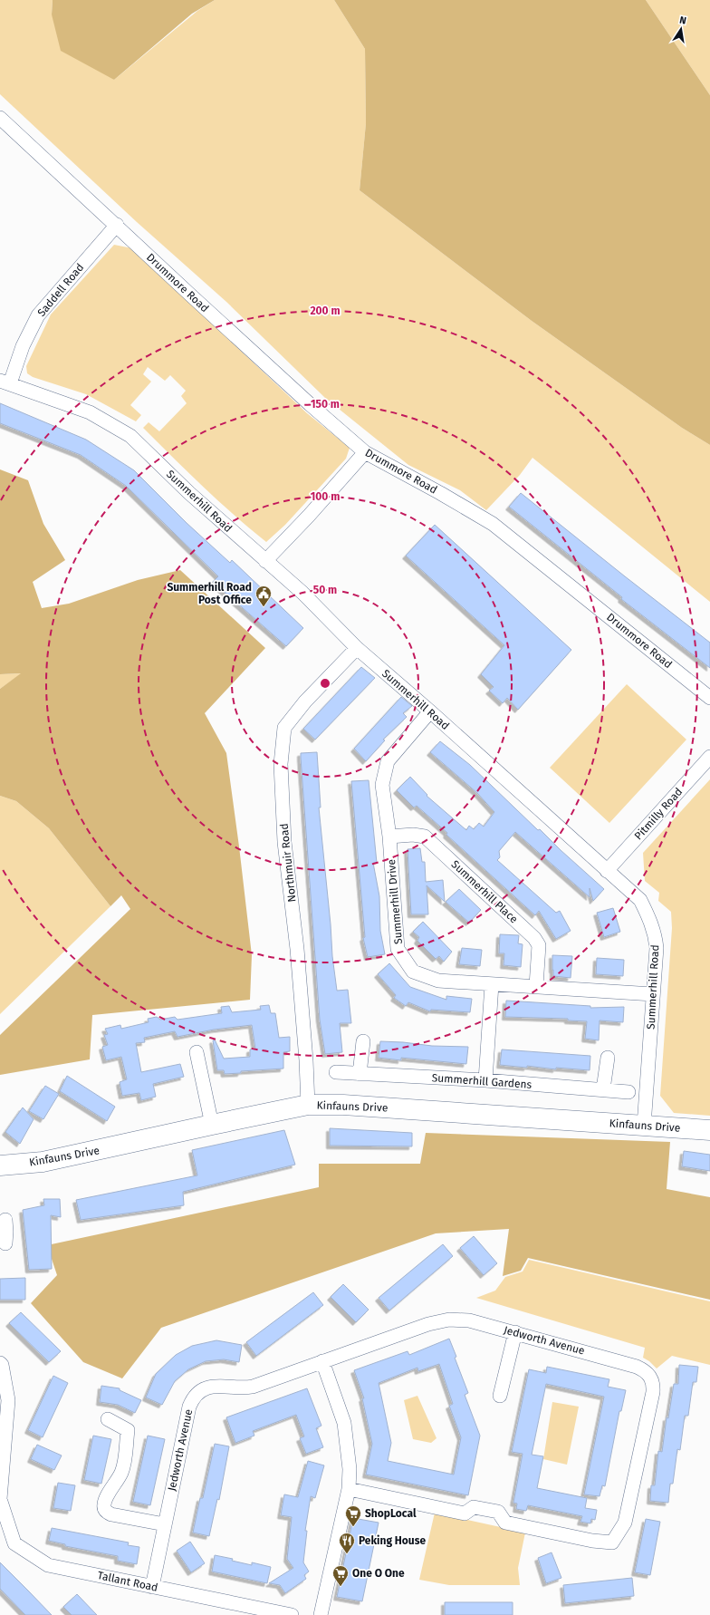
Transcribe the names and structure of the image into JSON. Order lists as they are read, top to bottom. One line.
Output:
{"streets":{"street":["Drummore Road","Saddell Road","Summerhill Road","Pitmilly Road","Northmuir Road","Summerhill Place","Summerhill Drive","Summerhill Gardens","Kinfauns Drive","Jedworth Avenue","Tallant Road"]},"crossings":[["Drummore Road","Saddell Road"],["Saddell Road","Summerhill Road"],["Summerhill Road","Pitmilly Road"],["Summerhill Road","Northmuir Road"],["Summerhill Road","Summerhill Drive"],["Summerhill Road","Kinfauns Drive"],["Northmuir Road","Kinfauns Drive"],["Summerhill Place","Summerhill Drive"],["Jedworth Avenue","Tallant Road"]],"places":{"public building":["Summerhill Road Post Office"],"supermarket":["ShopLocal","One O One"],"restaurant":["Peking House"]},"north":"top","rings":["200 m","150 m","100 m","50 m"]}
